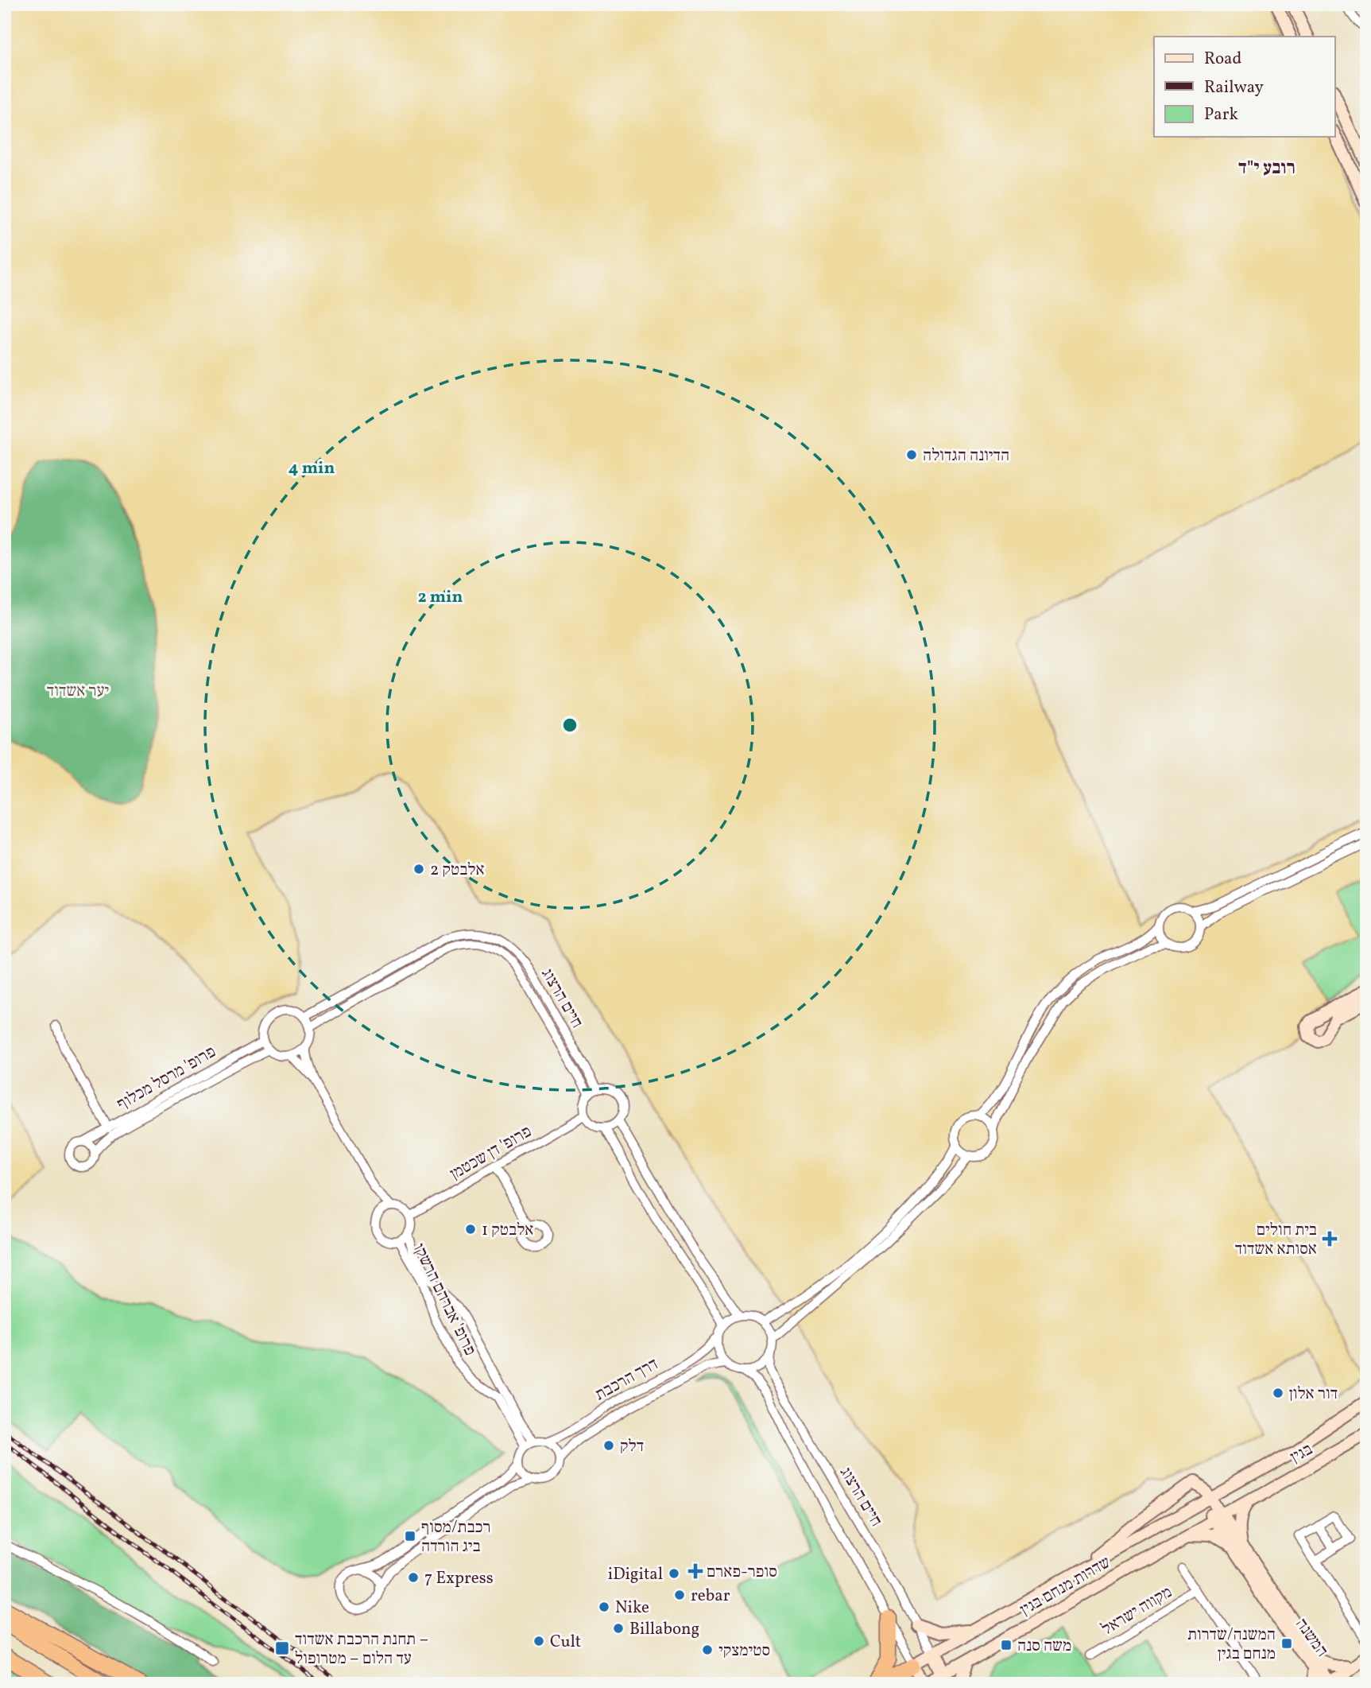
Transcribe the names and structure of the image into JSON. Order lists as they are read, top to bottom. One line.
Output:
{"streets":{"main road":["בגין","שדרות מנחם בגין","המשנה"],"street":["חיים הרצוג","פרופ' מרסל מכלוף","פרופ' דן שכטמן","פרופ' אברהם הרשקו","דרך הרכבת","מקווה ישראל"]},"crossings":[["חיים הרצוג","פרופ' מרסל מכלוף"],["חיים הרצוג","פרופ' דן שכטמן"],["חיים הרצוג","דרך הרכבת"],["חיים הרצוג","שדרות מנחם בגין"],["פרופ' דן שכטמן","פרופ' אברהם הרשקו"],["פרופ' אברהם הרשקו","דרך הרכבת"],["בגין","שדרות מנחם בגין"],["שדרות מנחם בגין","המשנה"]],"districts":["רובע י\"ד"],"parks":["יער אשדוד"],"places":{"other":["הדיונה הגדולה","אלבטק 2","אלבטק 1","דור אלון","דלק","iDigital","7 Express","rebar","Nike","Billabong","Cult","סטימצקי"],"health":["בית חולים אסותא אשדוד","סופר-פארם"],"transit":["רכבת/מסוף ביג הורדה","המשנה/שדרות מנחם בגין","משה סנה","תחנת הרכבת אשדוד – עד הלום – מטרופול"]},"legend":["Road","Railway","Park"],"rings":["4 min","2 min"]}
